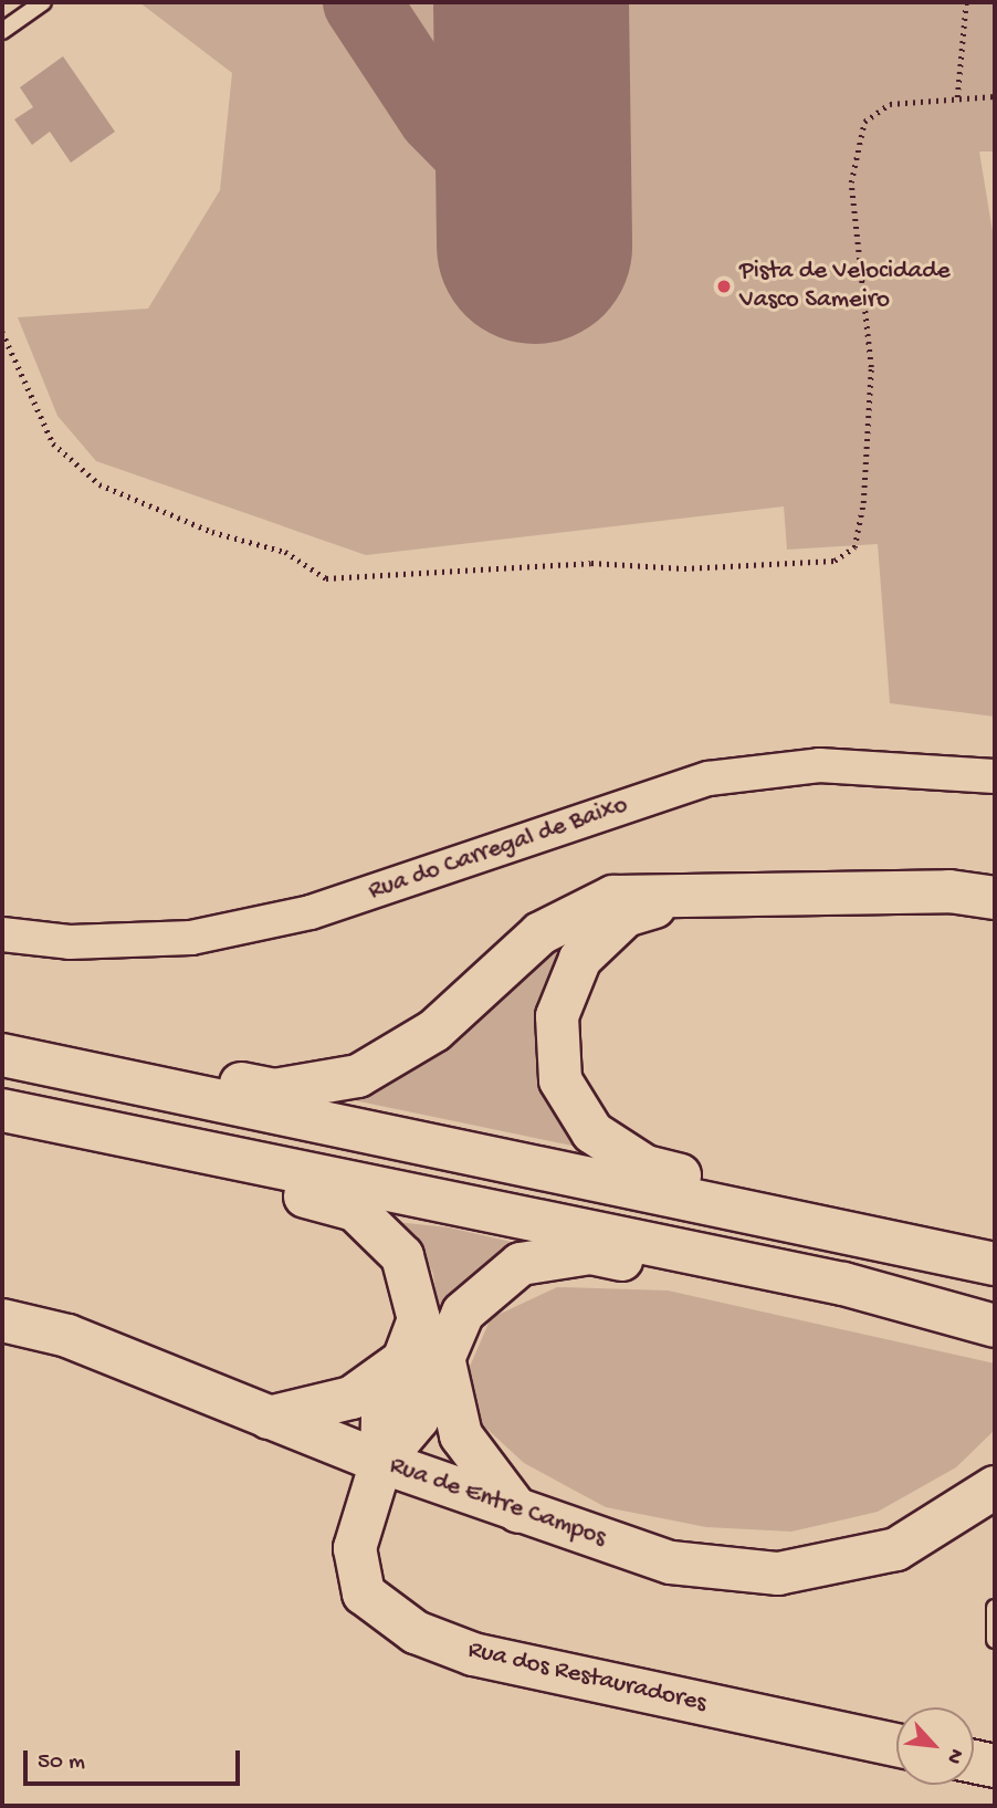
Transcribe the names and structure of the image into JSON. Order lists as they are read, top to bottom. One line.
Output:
{"streets":{"main road":["Rua de Entre Campos","Rua dos Restauradores"],"street":["Rua do Carregal de Baixo"]},"crossings":[["Rua de Entre Campos","Rua dos Restauradores"]],"places":["Pista de Velocidade Vasco Sameiro"],"scale_bar":"50 m","north":"bottom right"}
